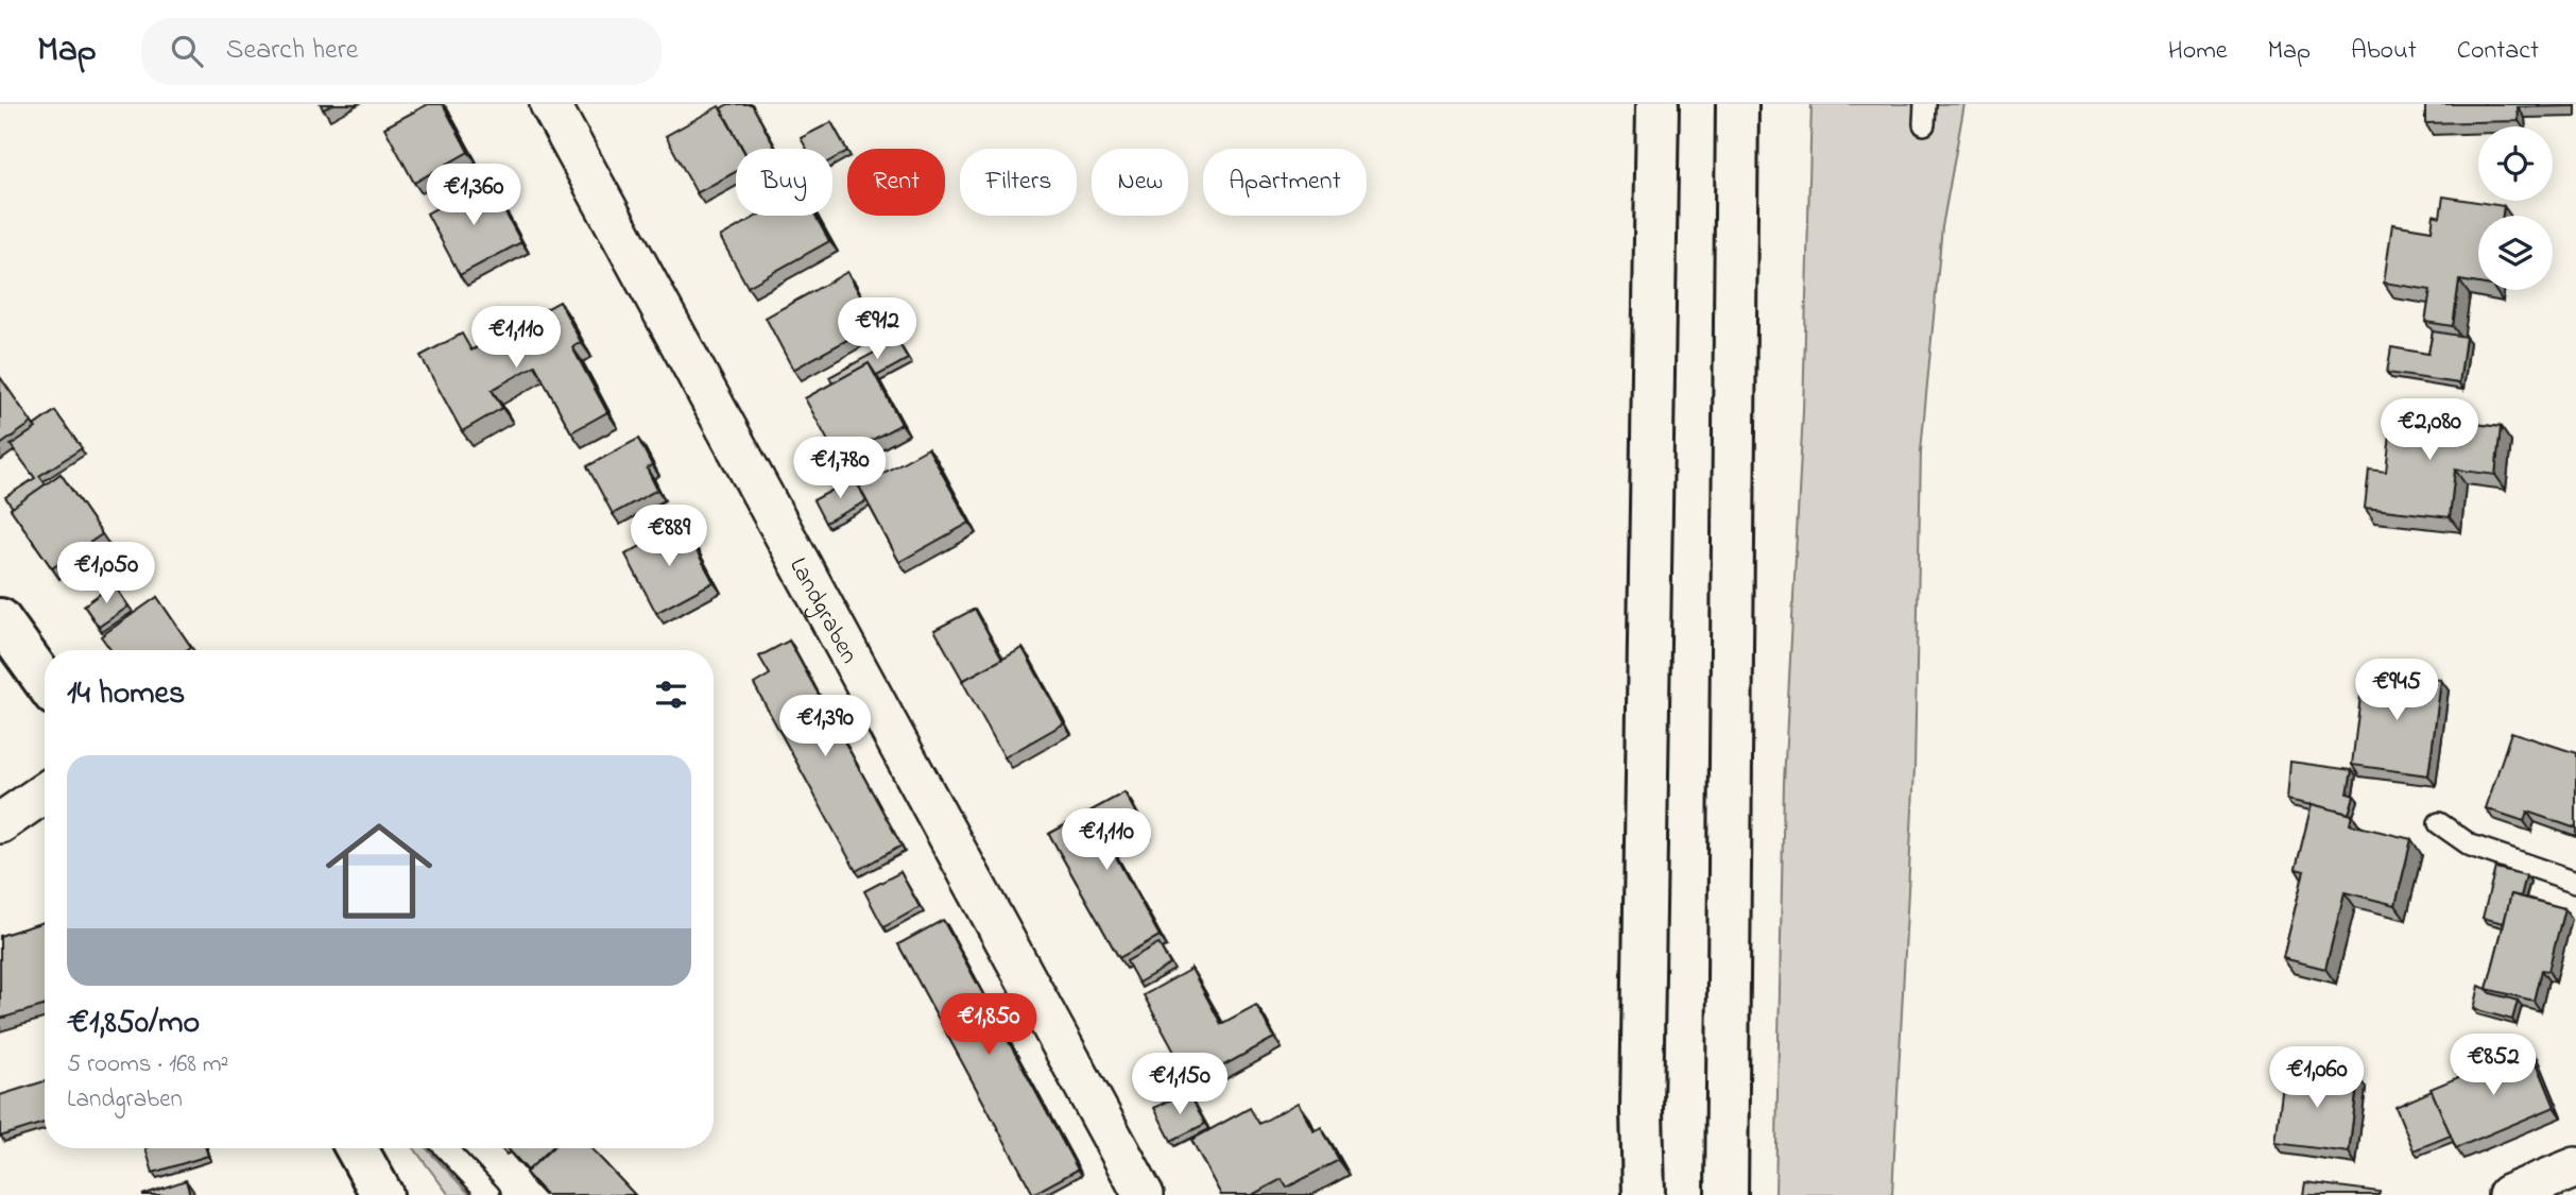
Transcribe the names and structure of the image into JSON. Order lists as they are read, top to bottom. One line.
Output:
{"streets":{"street":["Landgraben"]},"page":{"header":"Map","search":"Search here","nav":["Home","Map","About","Contact"],"chip":["Buy","Rent","Filters","New","Apartment"],"price":["€1,360","€912","€1,110","€2,080","€1,780","€889","€1,050","€945","€1,390","€1,110","€1,850","€852","€1,060","€1,150"],"heading":"14 homes","list":[{"name":"€1,850/mo","note":"5 rooms · 168 m² · Landgraben"}]}}
